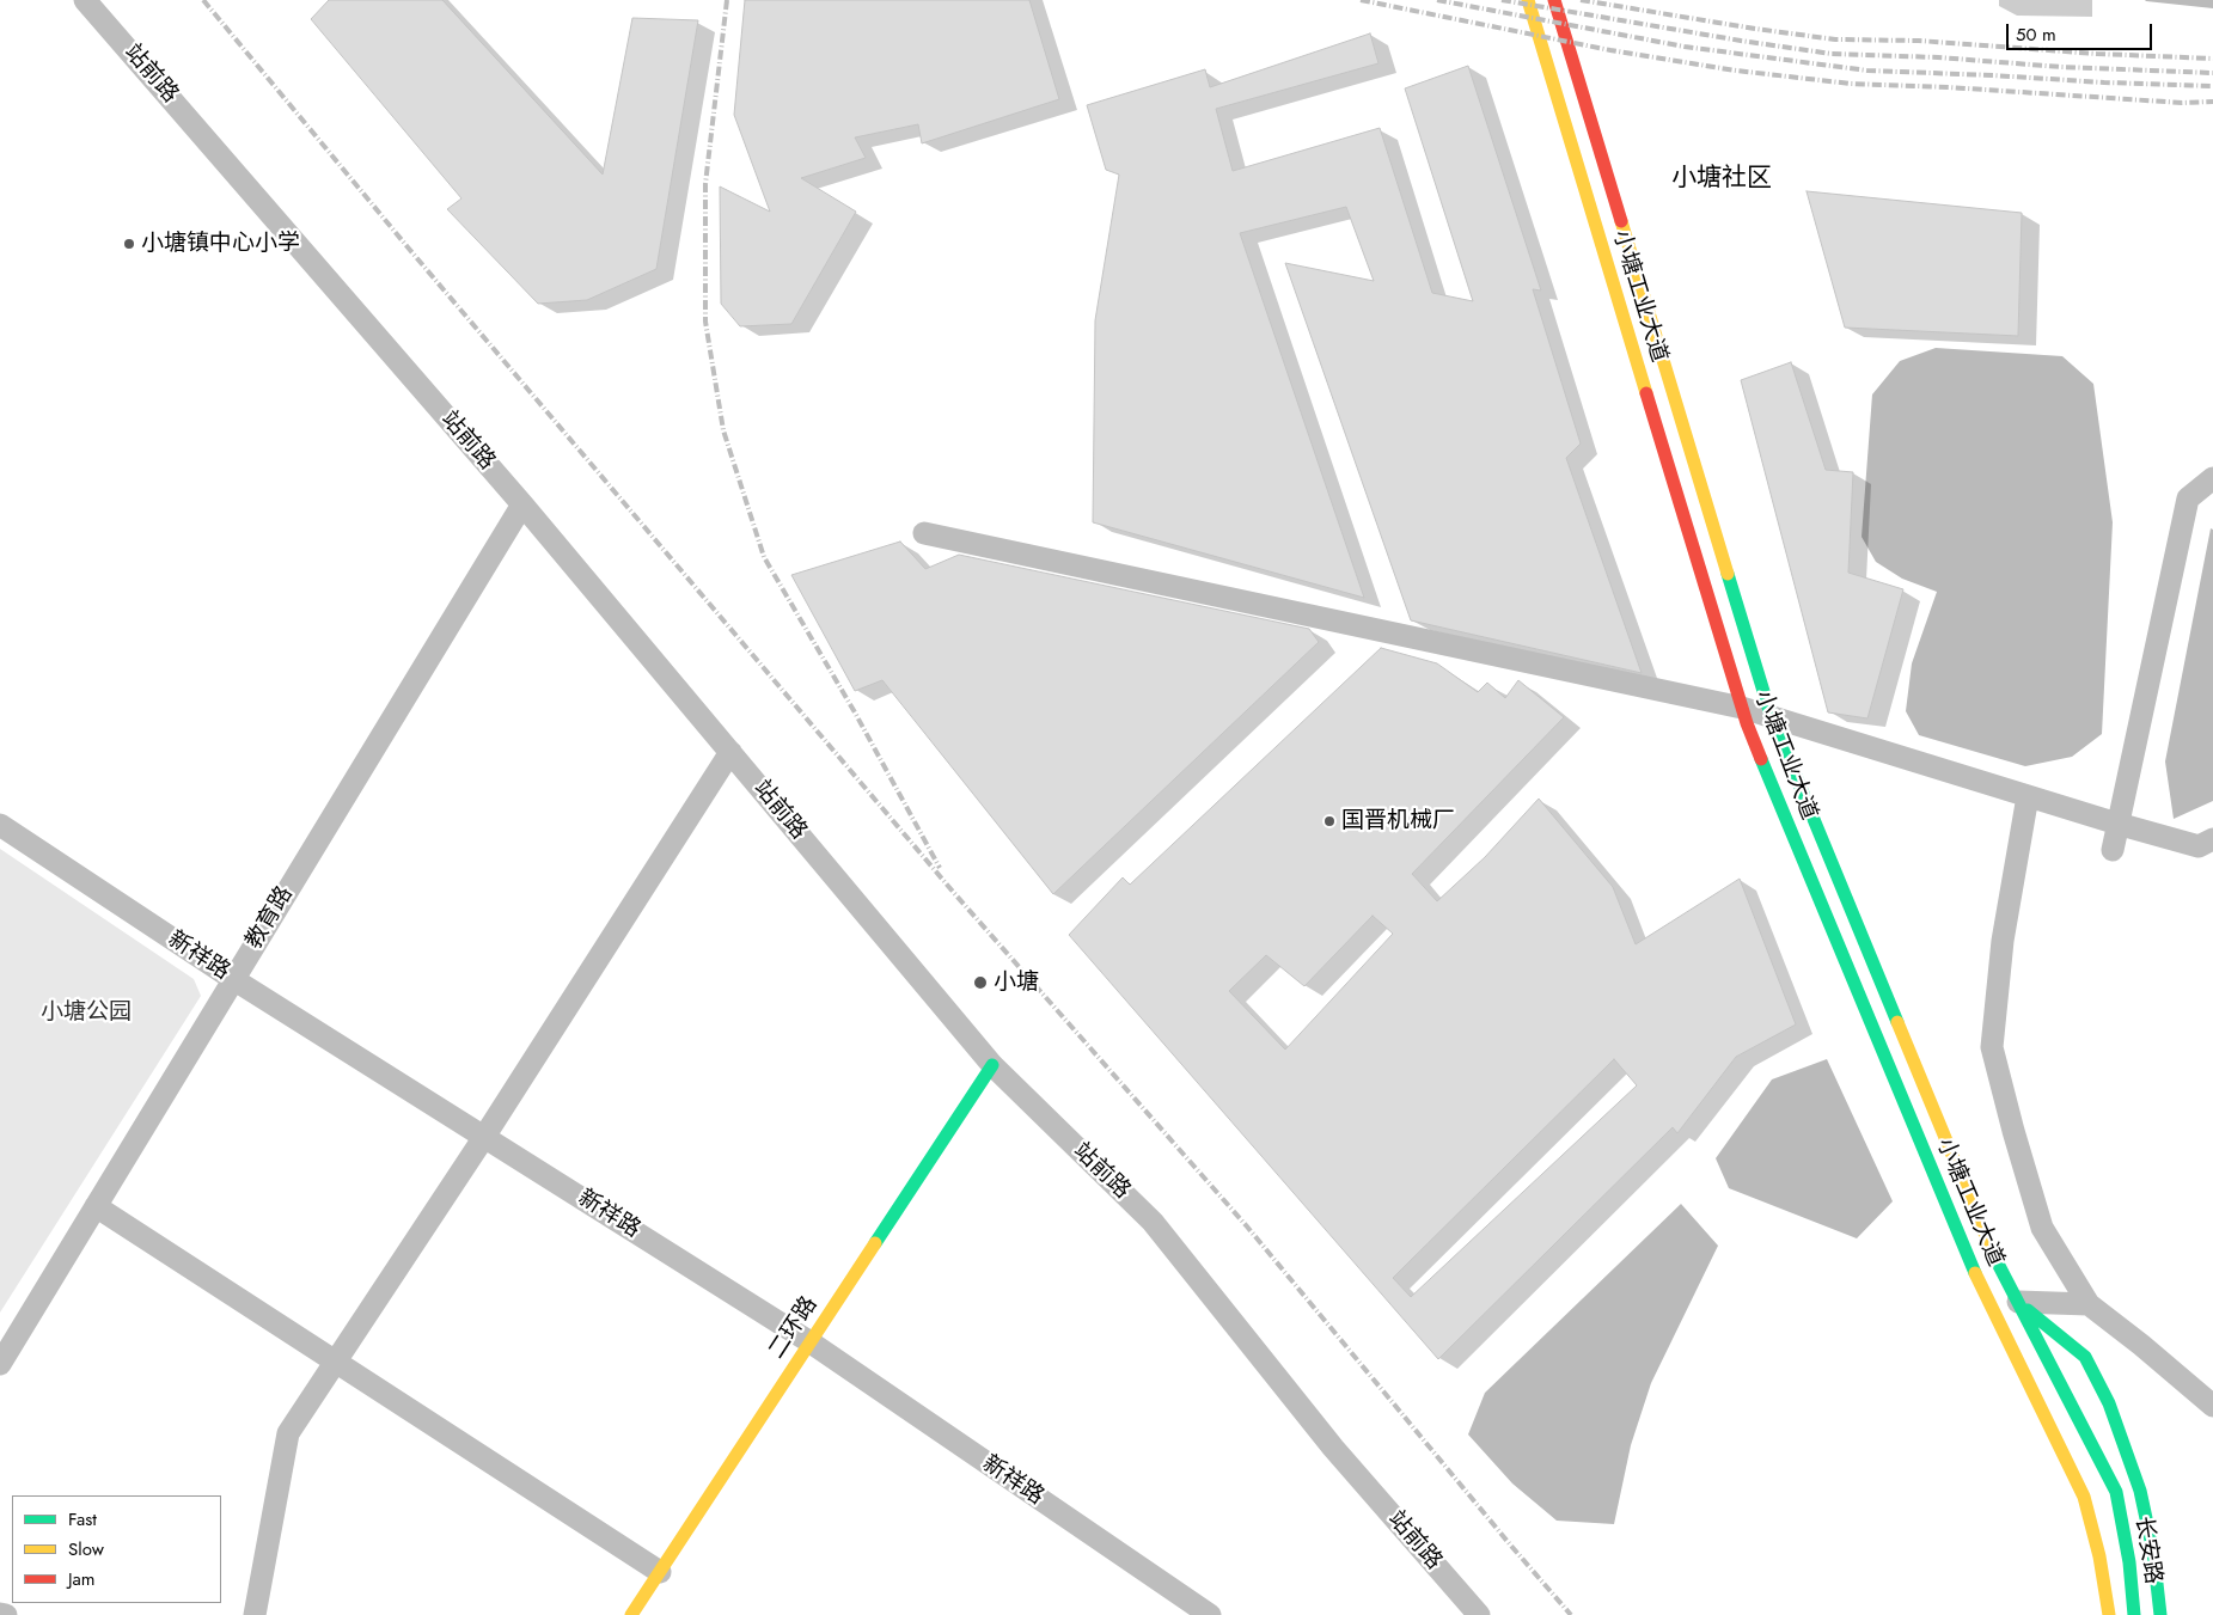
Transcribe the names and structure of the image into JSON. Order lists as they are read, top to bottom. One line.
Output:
{"streets":{"main road":["小塘工业大道","二环路","长安路"],"street":["站前路","教育路","新祥路"]},"crossings":[["站前路","教育路"],["站前路","二环路"],["小塘工业大道","长安路"],["教育路","新祥路"],["新祥路","二环路"]],"districts":["小塘社区"],"parks":["小塘公园"],"places":["小塘镇中心小学","国晋机械厂","小塘"],"legend":["Fast","Slow","Jam"],"scale_bar":"50 m"}
